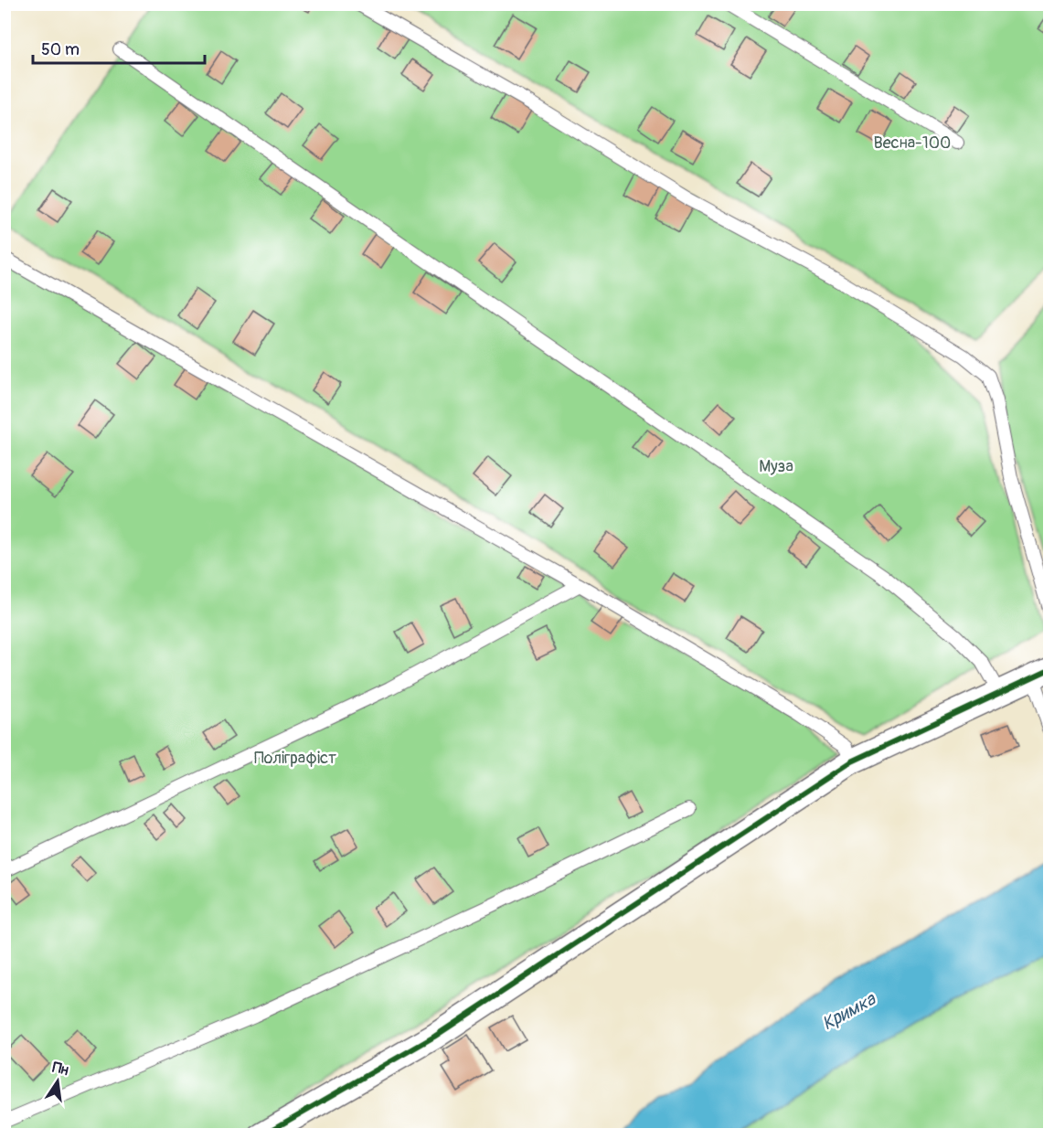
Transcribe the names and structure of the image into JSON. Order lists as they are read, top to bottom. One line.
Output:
{"water":["Кримка"],"parks":["Весна-100","Муза","Поліграфіст"],"scale_bar":"50 m","north":"top"}
